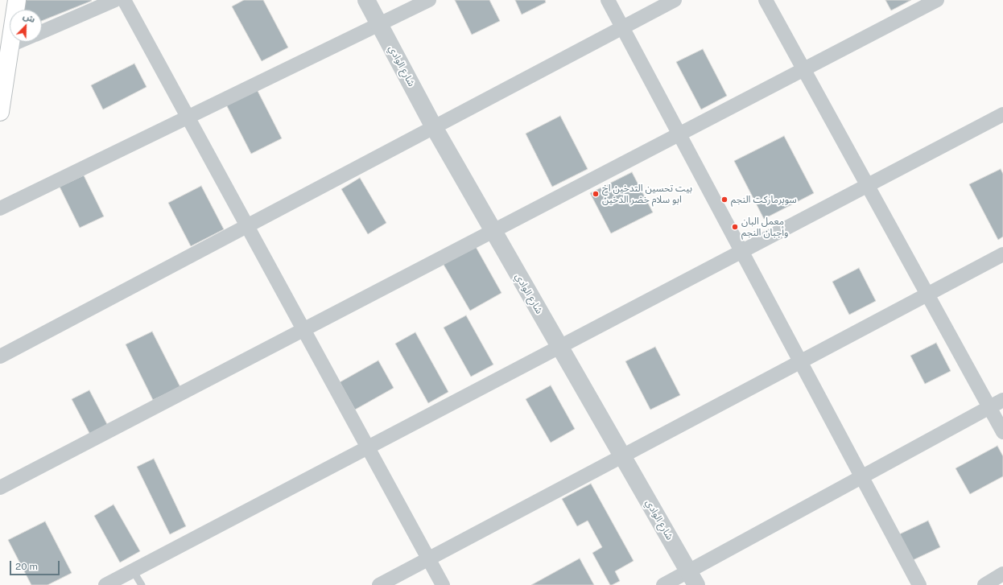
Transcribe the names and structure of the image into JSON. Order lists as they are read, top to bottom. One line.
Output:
{"streets":{"street":["شارع الوادي"]},"places":["بيت تحسين التدخين اخ ابو سلام خضر الدخين","سوبرماركت النجم","معمل البان وأجبان النجم"],"scale_bar":"20 m","north":"top right"}
